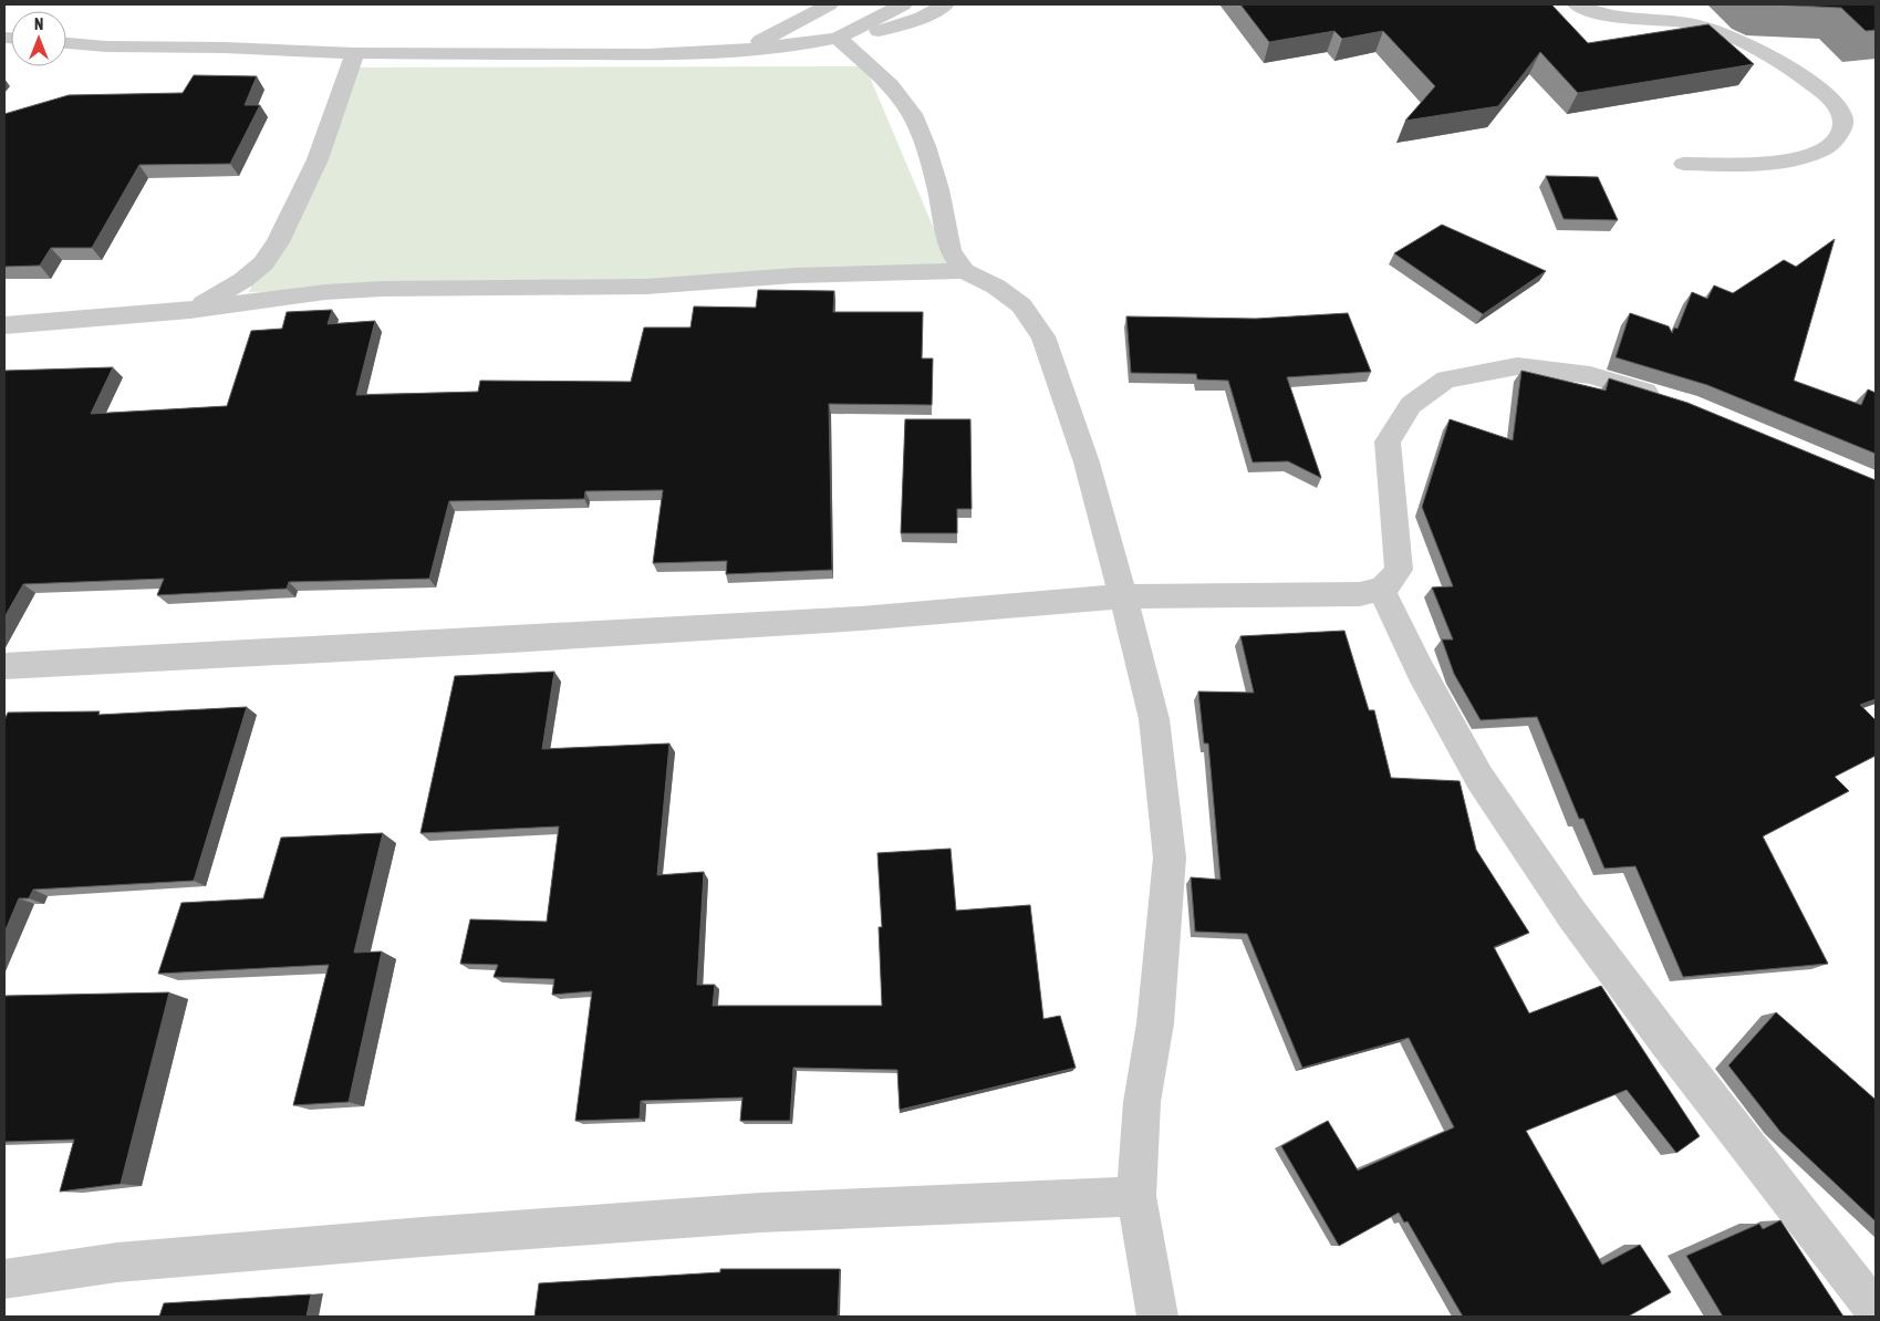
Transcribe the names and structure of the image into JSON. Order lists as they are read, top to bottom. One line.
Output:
{"north":"top"}
